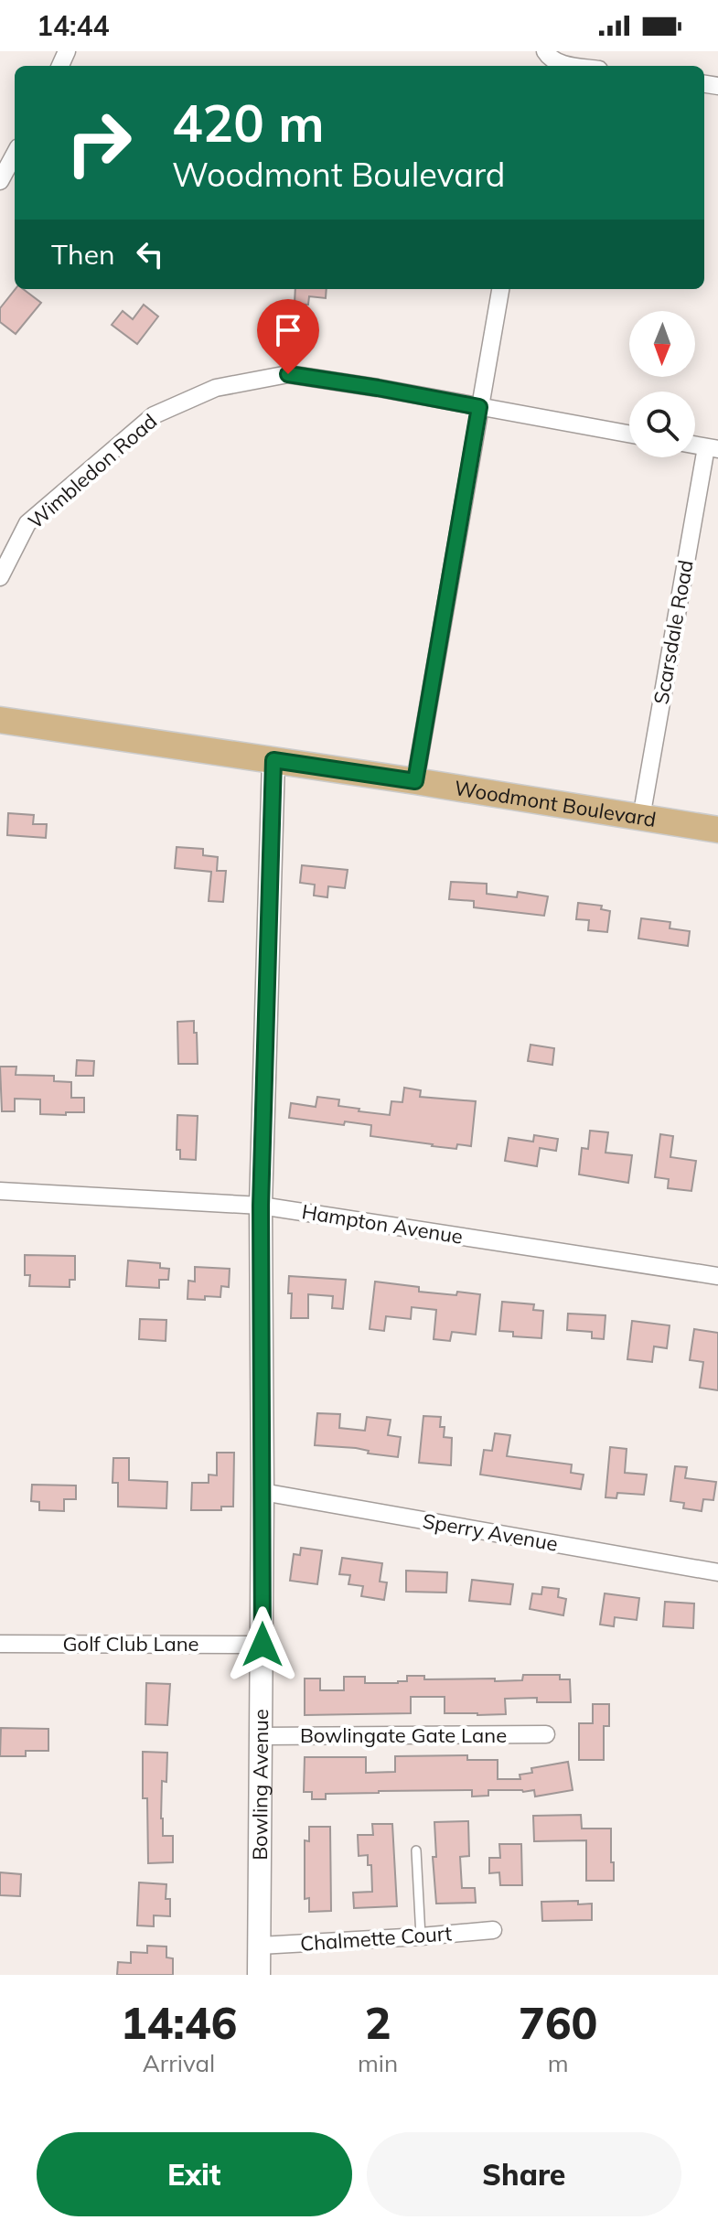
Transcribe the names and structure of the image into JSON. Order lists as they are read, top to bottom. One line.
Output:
{"streets":{"main road":["Woodmont Boulevard"],"street":["Wimbledon Road","Scarsdale Road","Hampton Avenue","Sperry Avenue","Golf Club Lane","Bowlingate Gate Lane","Bowling Avenue","Chalmette Court"]},"crossings":[["Scarsdale Road","Woodmont Boulevard"],["Woodmont Boulevard","Bowling Avenue"],["Hampton Avenue","Bowling Avenue"],["Sperry Avenue","Bowling Avenue"],["Golf Club Lane","Bowling Avenue"],["Bowlingate Gate Lane","Bowling Avenue"],["Bowling Avenue","Chalmette Court"]],"north":"bottom","page":{"status":"14:44","turn":["420 m","Woodmont Boulevard"],"then":"Then","eta":["14:46","Arrival","2","min","760","m"],"buttons":["Exit","Share"]}}
